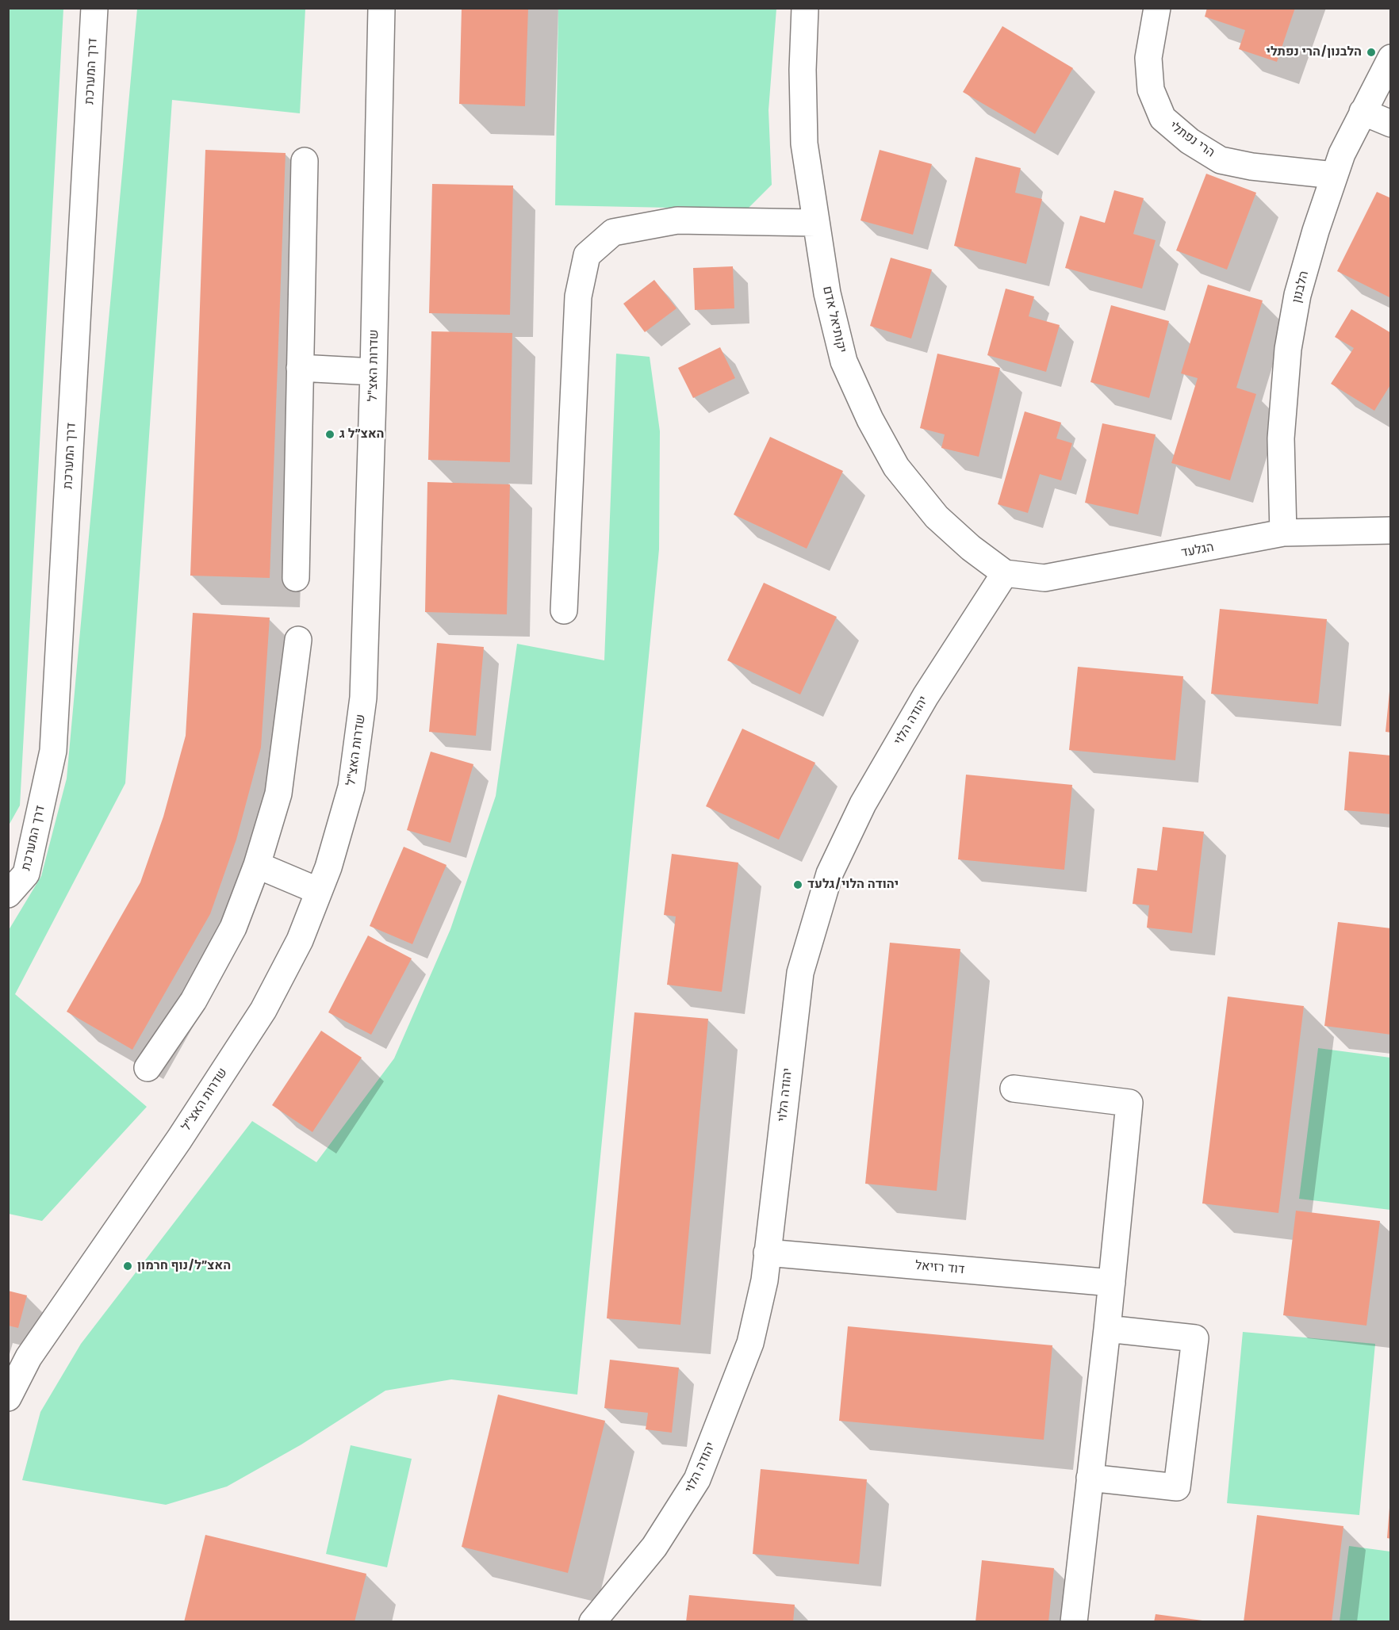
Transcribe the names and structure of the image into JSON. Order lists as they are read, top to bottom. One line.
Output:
{"streets":{"street":["דרך המערכת","הרי נפתלי","הלבנון","יקותיאל אדם","שדרות האצ\"ל","הגלעד","יהודה הלוי","דוד רזיאל"]},"crossings":[["הרי נפתלי","הלבנון"],["הלבנון","הגלעד"],["יקותיאל אדם","הגלעד"],["יקותיאל אדם","יהודה הלוי"],["הגלעד","יהודה הלוי"],["יהודה הלוי","דוד רזיאל"]],"places":["הלבנון/הרי נפתלי","האצ״ל ג","יהודה הלוי/גלעד","האצ״ל/נוף חרמון"]}
